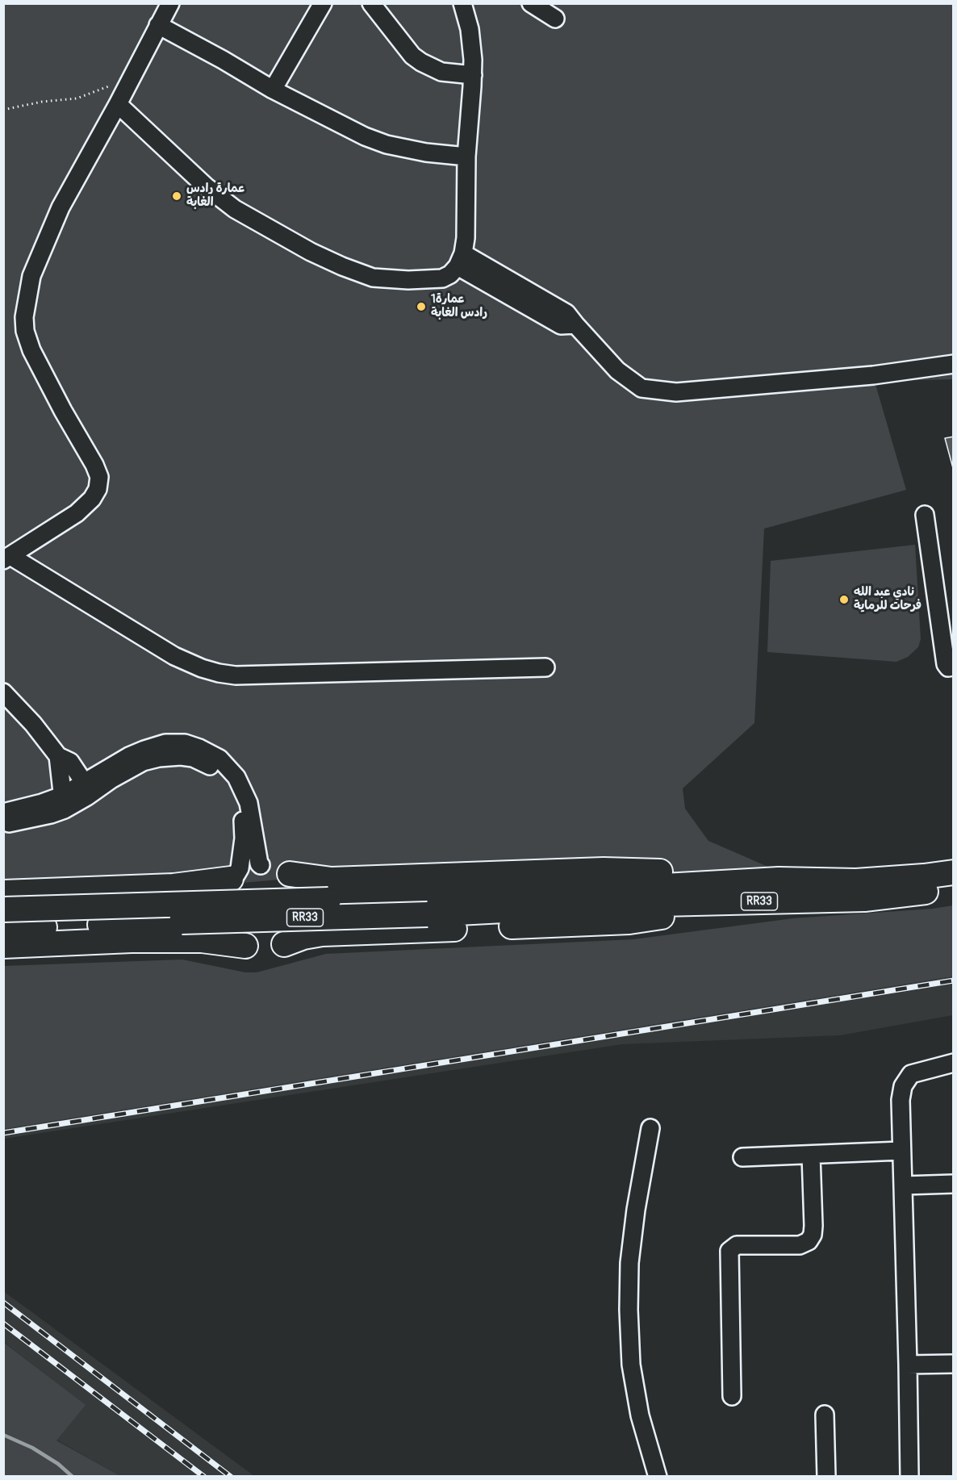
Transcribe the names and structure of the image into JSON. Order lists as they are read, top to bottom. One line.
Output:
{"streets":{"highway":["RR33"]},"places":["عمارة رادس الغابة","1عمارة رادس الغابة","نادي عبد الله فرحات للرماية"]}
